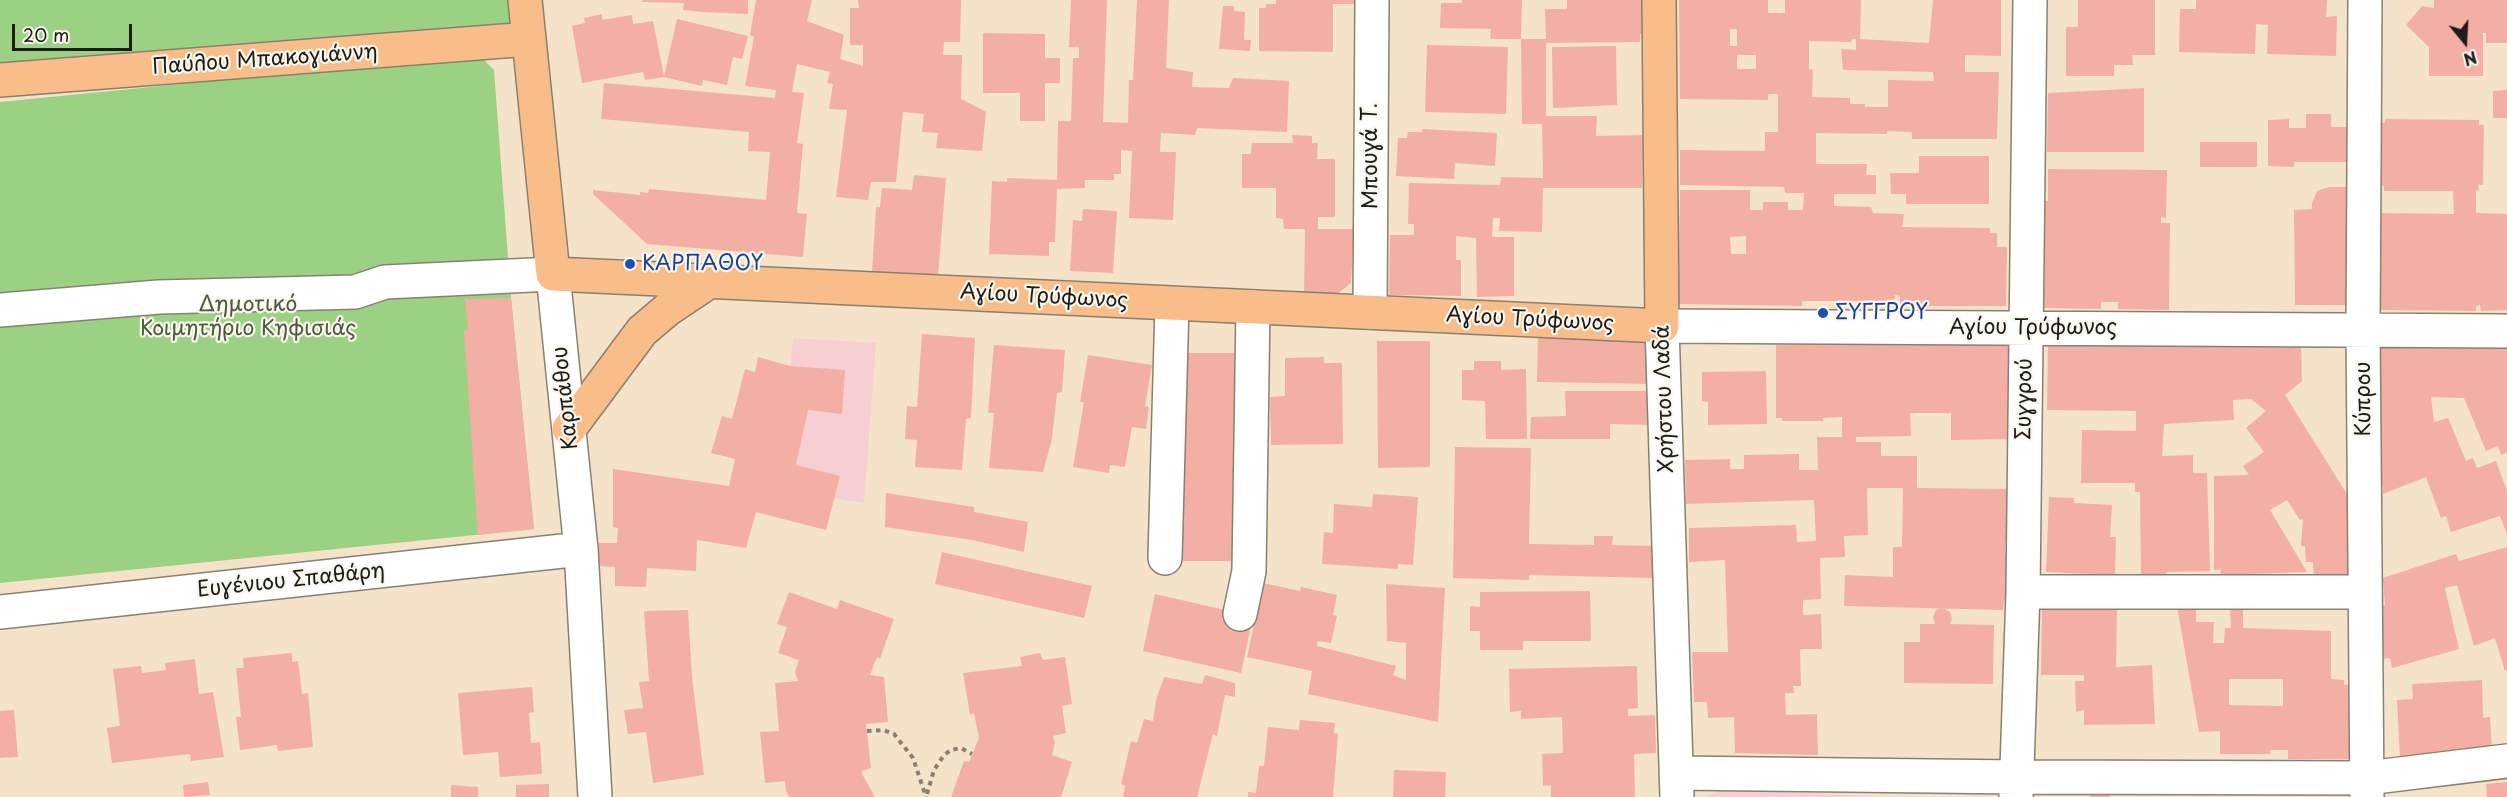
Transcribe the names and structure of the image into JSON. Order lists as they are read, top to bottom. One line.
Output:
{"streets":{"main road":["Παύλου Μπακογιάννη","Αγίου Τρύφωνος","Καρπάθου","Χρήστου Λαδά"],"street":["Μπουγά Τ.","Συγγρού","Κύπρου","Ευγένιου Σπαθάρη"]},"crossings":[["Παύλου Μπακογιάννη","Καρπάθου"],["Μπουγά Τ.","Αγίου Τρύφωνος"],["Αγίου Τρύφωνος","Καρπάθου"],["Αγίου Τρύφωνος","Χρήστου Λαδά"],["Αγίου Τρύφωνος","Συγγρού"],["Αγίου Τρύφωνος","Κύπρου"],["Καρπάθου","Ευγένιου Σπαθάρη"]],"parks":["Δημοτικό Κοιμητήριο Κηφισιάς"],"places":["ΚΑΡΠΑΘΟΥ","ΣΥΓΓΡΟΥ"],"scale_bar":"20 m","north":"bottom"}
